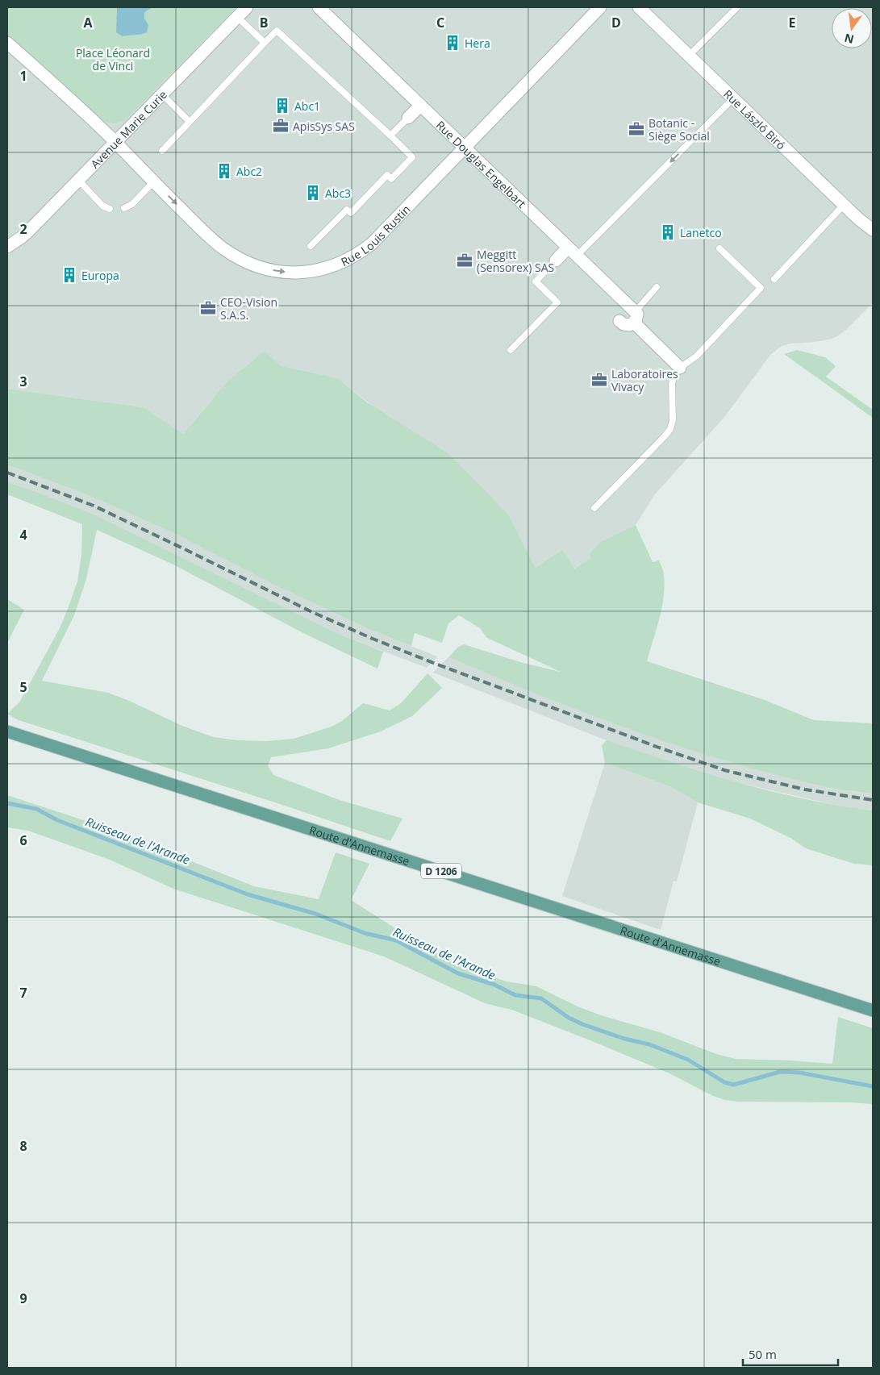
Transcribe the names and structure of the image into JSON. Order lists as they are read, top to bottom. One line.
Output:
{"streets":{"main road":["Route d'Annemasse","D 1206"],"street":["Rue László Biró","Avenue Marie Curie","Rue Douglas Engelbart","Rue Louis Rustin"]},"crossings":[["Avenue Marie Curie","Rue Louis Rustin"],["Rue Douglas Engelbart","Rue Louis Rustin"]],"water":["Ruisseau de l'Arande"],"parks":["Place Léonard de Vinci"],"places":{"building":["Hera","Abc1","Abc2","Abc3","Lanetco","Europa"],"office":["ApisSys SAS","Botanic - Siège Social","Meggitt (Sensorex) SAS","CEO-Vision S.A.S.","Laboratoires Vivacy"]},"scale_bar":"50 m","north":"bottom","grid":{"columns":["A","B","C","D","E"],"rows":["1","2","3","4","5","6","7","8","9"]}}
